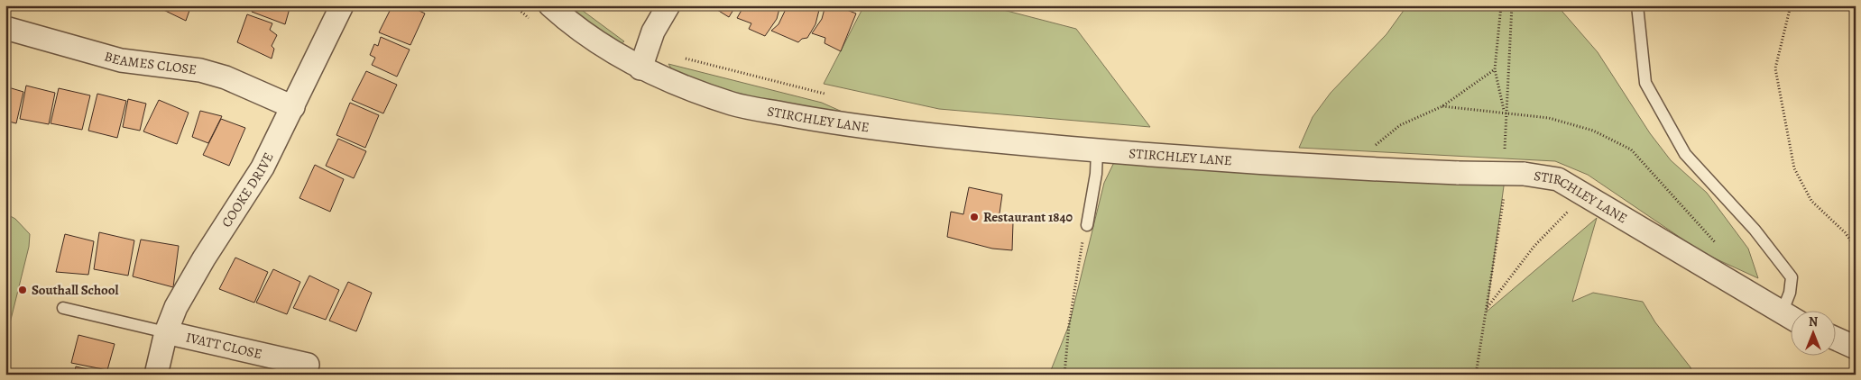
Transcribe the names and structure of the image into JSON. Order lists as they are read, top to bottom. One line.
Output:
{"streets":{"street":["BEAMES CLOSE","STIRCHLEY LANE","COOKE DRIVE","IVATT CLOSE"]},"crossings":[["BEAMES CLOSE","COOKE DRIVE"],["COOKE DRIVE","IVATT CLOSE"]],"places":["Restaurant 1840","Southall School"],"north":"top"}
